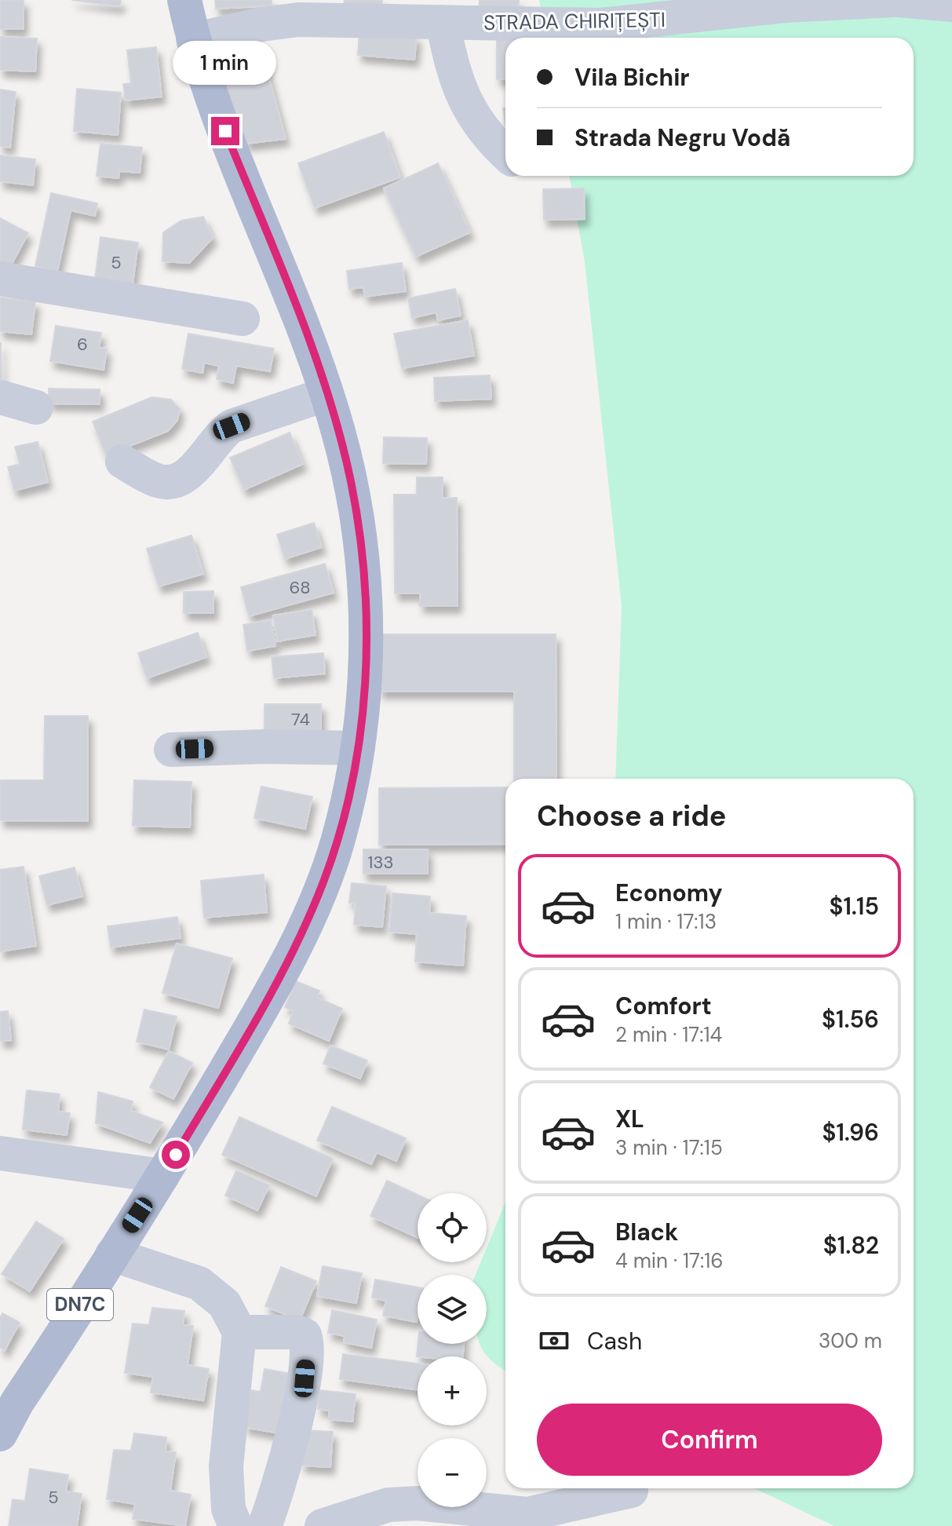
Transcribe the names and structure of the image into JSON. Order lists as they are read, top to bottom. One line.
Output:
{"streets":{"main road":["DN7C"],"street":["STRADA CHIRIȚEȘTI"]},"crossings":[["STRADA CHIRIȚEȘTI","DN7C"]],"house_numbers":["5","6","68","74","133","5"],"page":{"banner":["Vila Bichir","Strada Negru Vodă"],"bubble":"1 min","heading":"Choose a ride","list":[{"name":"Economy","note":"1 min · 17:13","value":"$1.15"},{"name":"Comfort","note":"2 min · 17:14","value":"$1.56"},{"name":"XL","note":"3 min · 17:15","value":"$1.96"},{"name":"Black","note":"4 min · 17:16","value":"$1.82"}],"map_buttons":["+","−"],"pay":["Cash","300 m"],"buttons":"Confirm"}}
